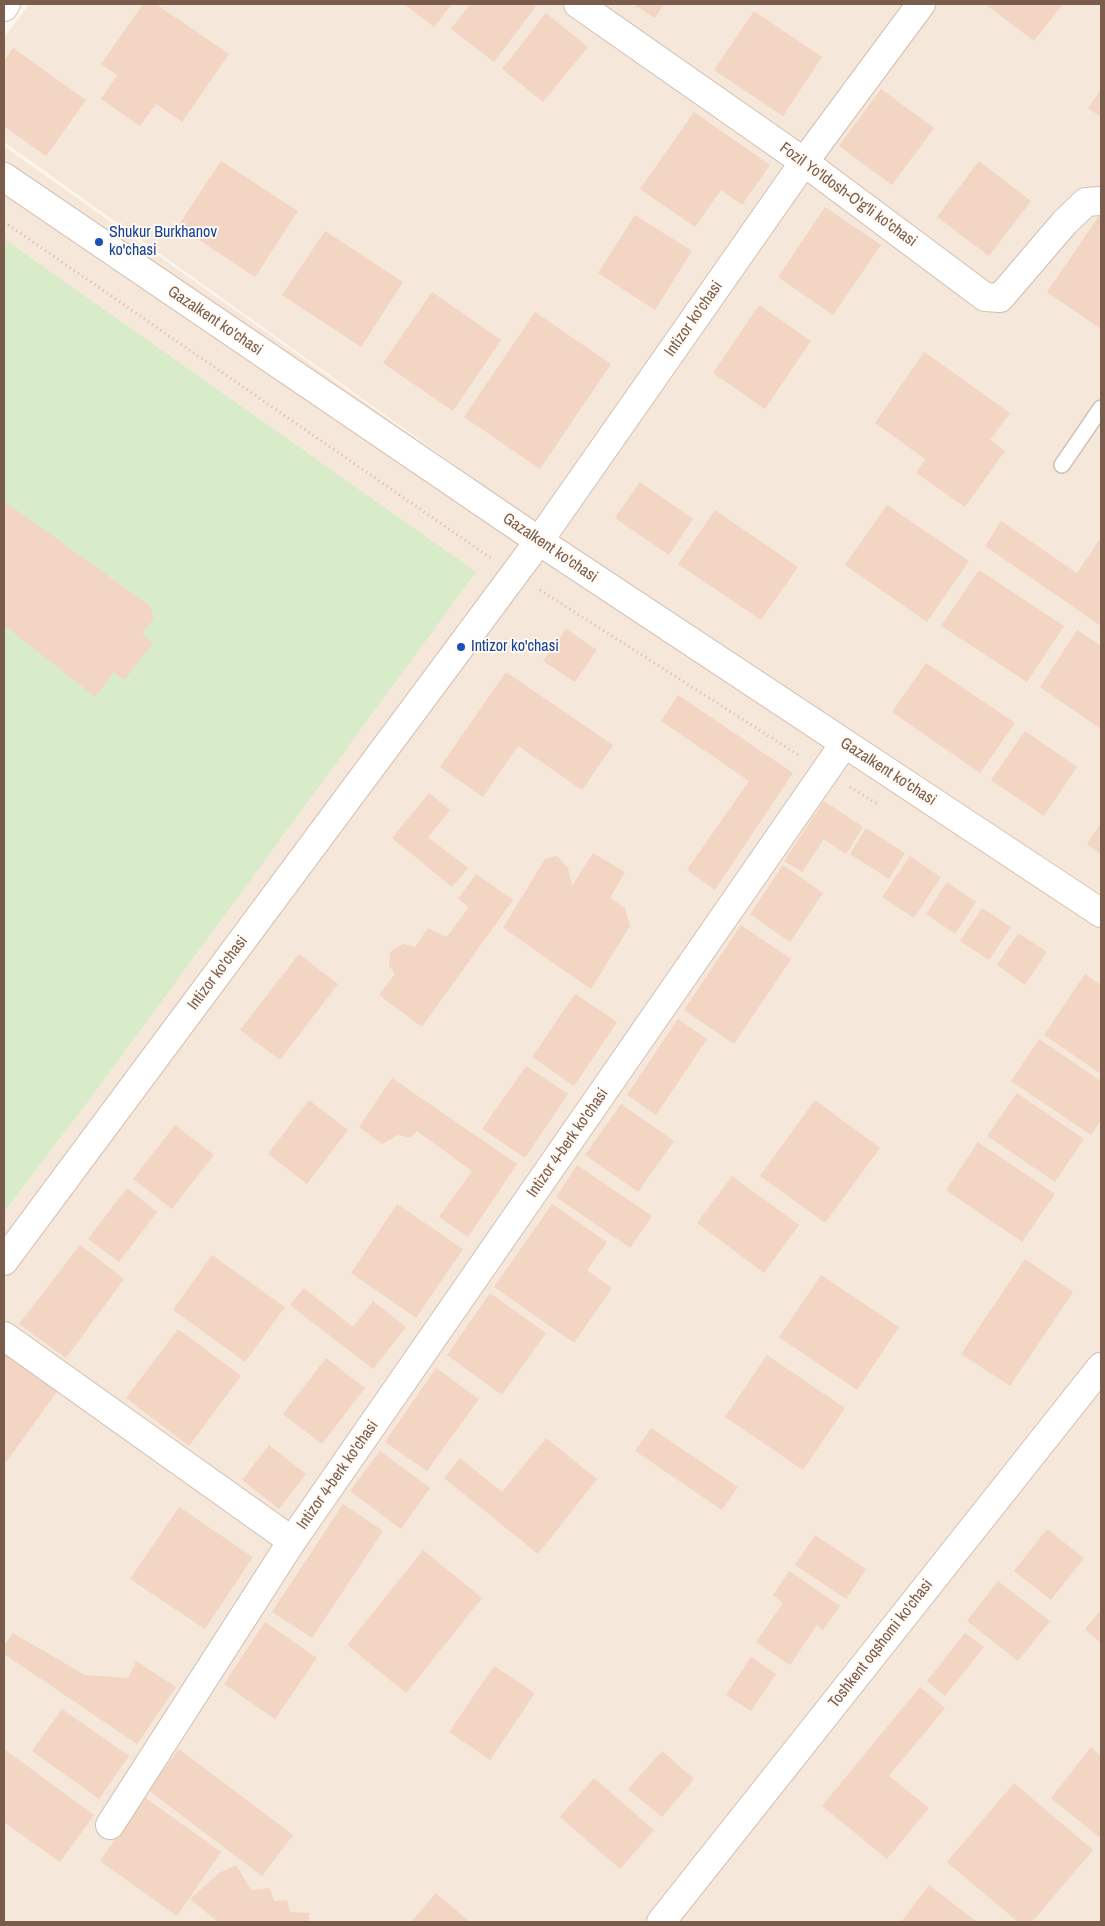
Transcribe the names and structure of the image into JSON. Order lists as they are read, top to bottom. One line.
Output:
{"streets":{"street":["Fozil Yo'ldosh-O'g'li ko'chasi","Intizor ko'chasi","Gazalkent ko'chasi","Intizor 4-berk ko'chasi","Toshkent oqshomi ko'chasi"]},"crossings":[["Fozil Yo'ldosh-O'g'li ko'chasi","Intizor ko'chasi"],["Intizor ko'chasi","Gazalkent ko'chasi"],["Gazalkent ko'chasi","Intizor 4-berk ko'chasi"]],"places":["Shukur Burkhanov ko'chasi","Intizor ko'chasi"]}
